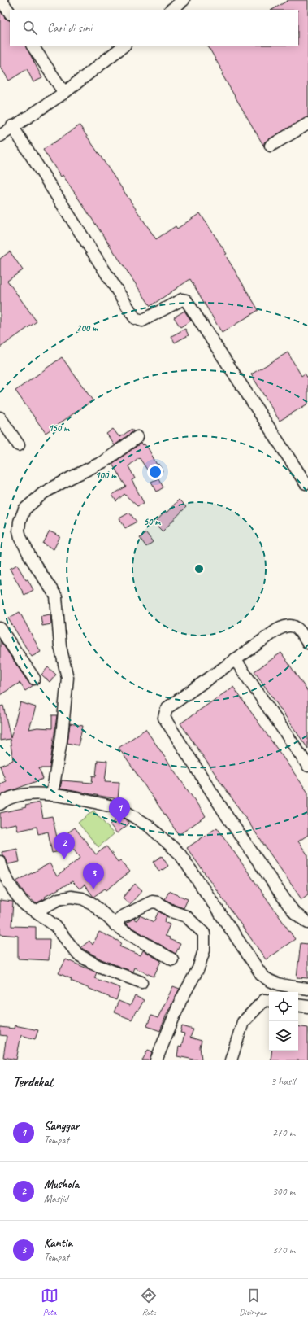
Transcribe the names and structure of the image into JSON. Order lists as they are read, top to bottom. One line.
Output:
{"page":{"search":"Cari di sini","pins":["1","2","3"],"heading":["Terdekat","3 hasil"],"list":[{"mark":"1","name":"Sanggar","note":"Tempat","value":"270 m"},{"mark":"2","name":"Mushola","note":"Masjid","value":"300 m"},{"mark":"3","name":"Kantin","note":"Tempat","value":"320 m"}],"nav":["Peta","Rute","Disimpan"]},"rings":["200 m","150 m","100 m","50 m"]}
